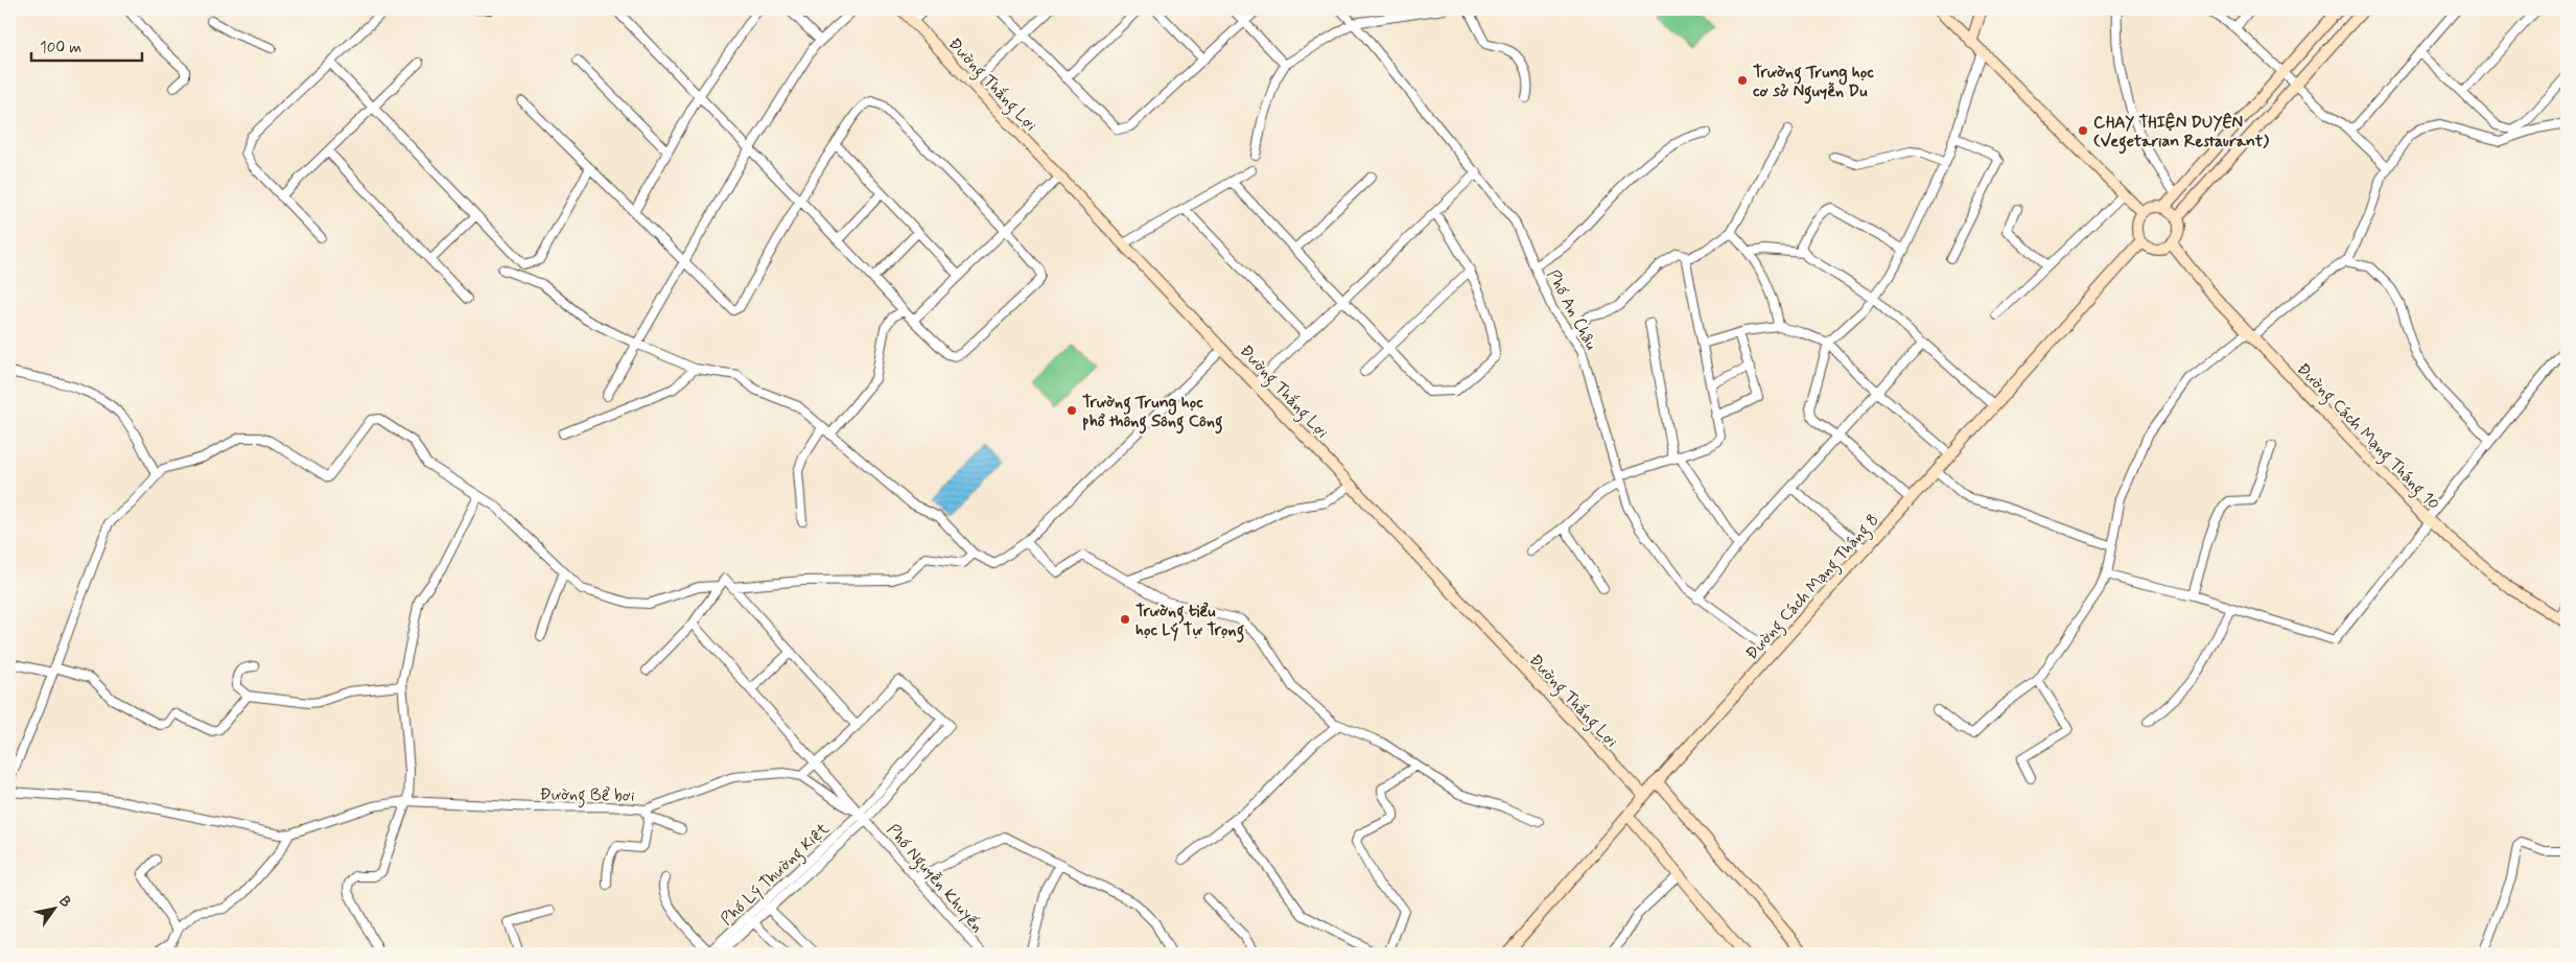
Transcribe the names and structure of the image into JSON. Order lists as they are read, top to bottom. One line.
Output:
{"streets":{"street":["Đường Thắng Lợi","Phố An Châu","Đường Cách Mạng Tháng 10","Đường Cách Mạng Tháng 8","Đường Bể bơi","Phố Lý Thường Kiệt","Phố Nguyễn Khuyến"]},"crossings":[["Đường Thắng Lợi","Đường Cách Mạng Tháng 8"],["Phố An Châu","Đường Cách Mạng Tháng 8"],["Đường Cách Mạng Tháng 10","Đường Cách Mạng Tháng 8"],["Phố Lý Thường Kiệt","Phố Nguyễn Khuyến"]],"places":["Trường Trung học cơ sở Nguyễn Du","CHAY THIỆN DUYÊN (Vegetarian Restaurant)","Trường Trung học phổ thông Sông Công","Trường tiểu học Lý Tự Trọng"],"scale_bar":"100 m","north":"top right"}
